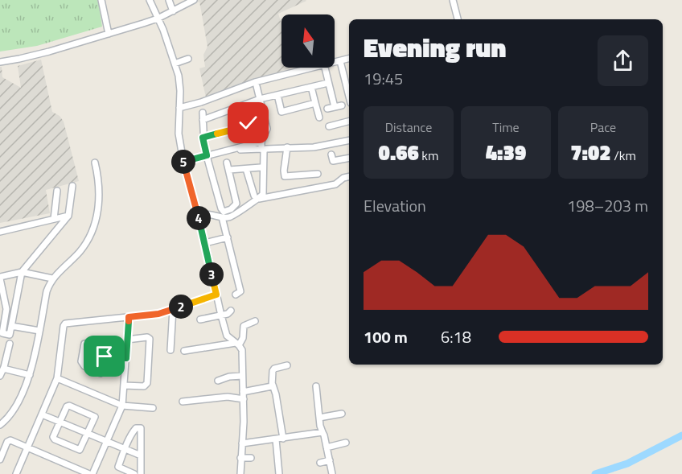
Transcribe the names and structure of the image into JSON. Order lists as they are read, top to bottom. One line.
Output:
{"north":"top","page":{"heading":["Evening run","19:45"],"stats":[["Distance","0.66 km"],["Time","4:39"],["Pace","7:02 /km"]],"pins":["5","4","3","2"],"chart":["Elevation","198–203 m"],"list":[{"name":"100 m","note":"6:18"}]}}
